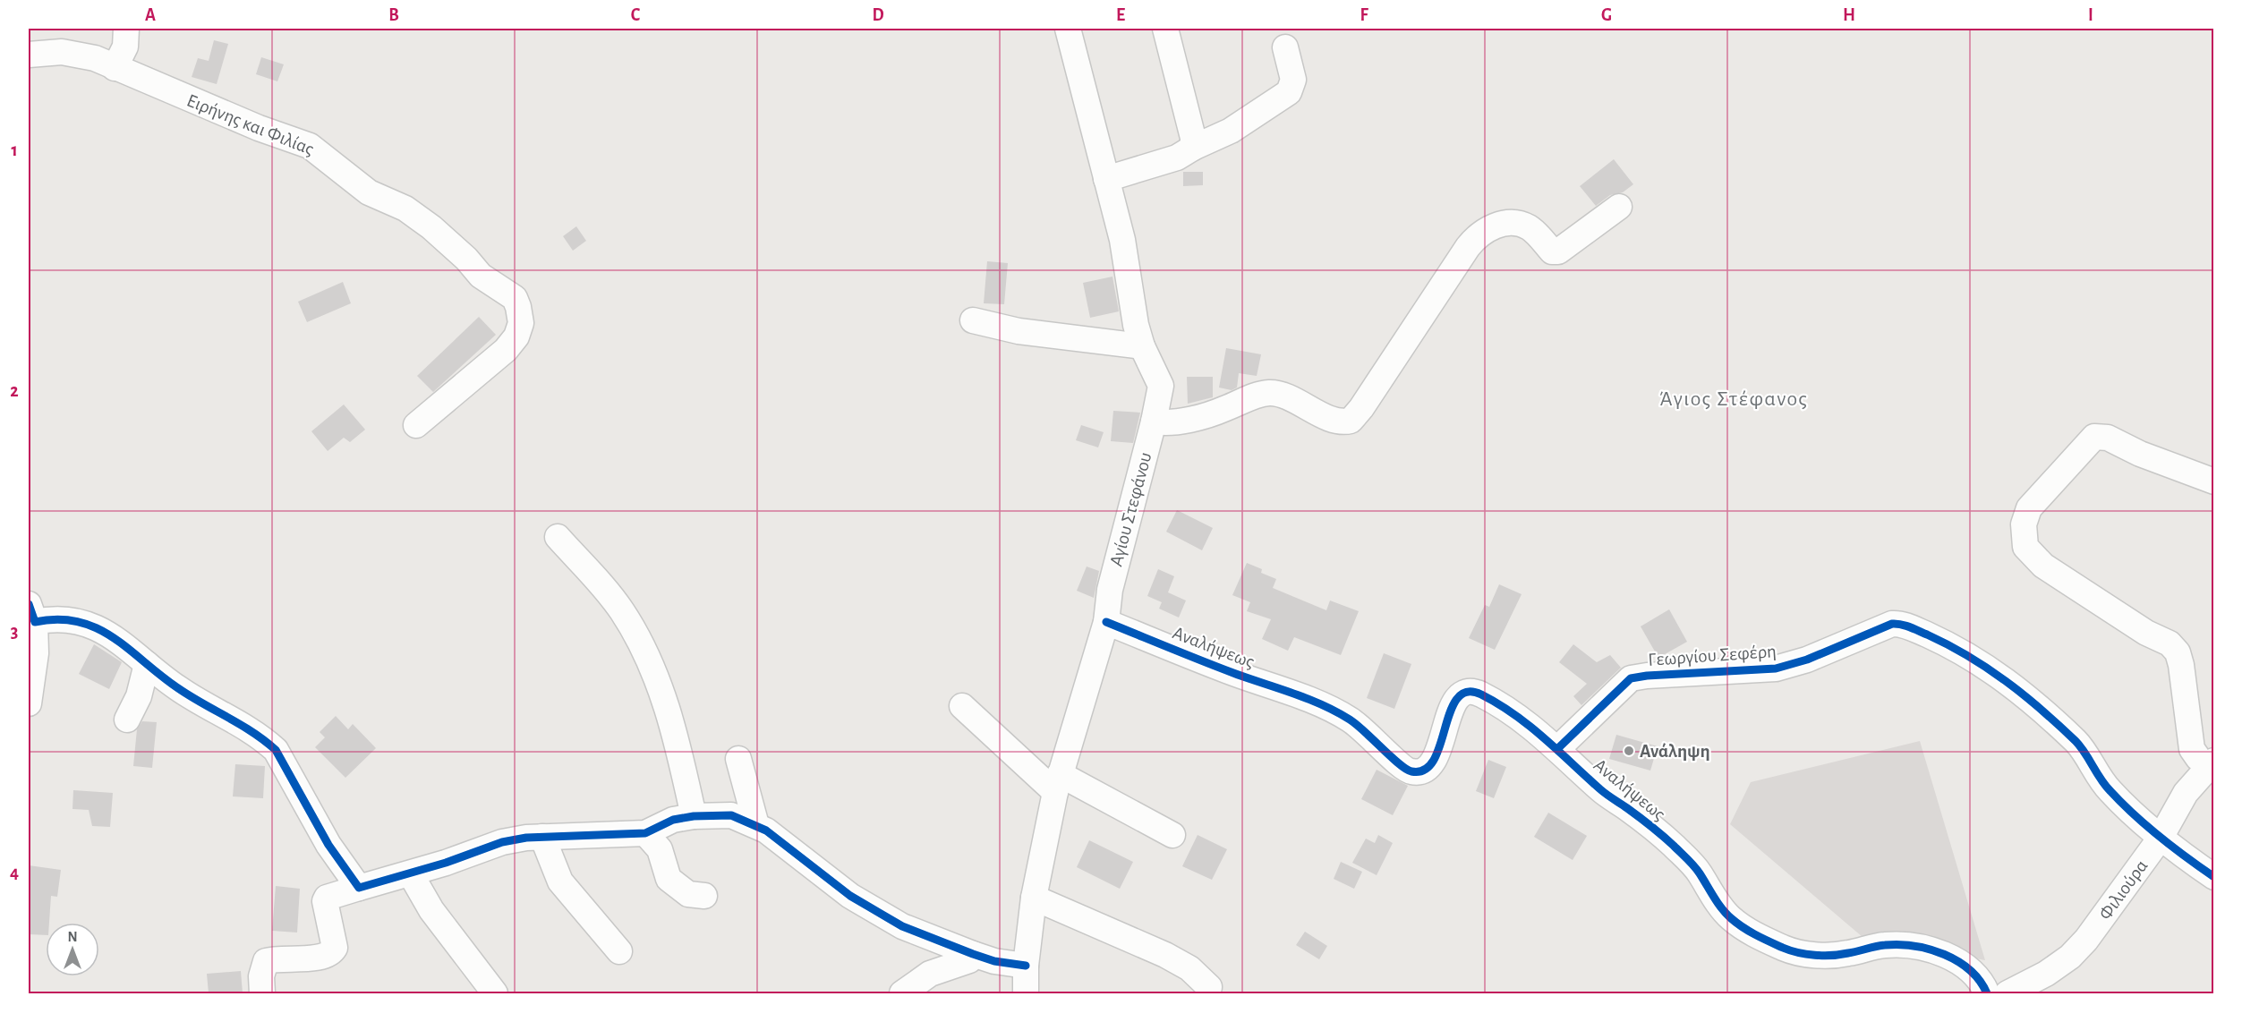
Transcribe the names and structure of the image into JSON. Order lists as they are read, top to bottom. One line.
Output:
{"streets":{"street":["Ειρήνης και Φιλίας","Αγίου Στεφάνου","Αναλήψεως","Γεωργίου Σεφέρη","Φιλιούρα"]},"crossings":[["Αγίου Στεφάνου","Αναλήψεως"],["Αναλήψεως","Γεωργίου Σεφέρη"],["Γεωργίου Σεφέρη","Φιλιούρα"]],"districts":["Άγιος Στέφανος"],"places":["Ανάληψη"],"north":"top","grid":{"columns":["A","B","C","D","E","F","G","H","I"],"rows":["1","2","3","4"]}}
